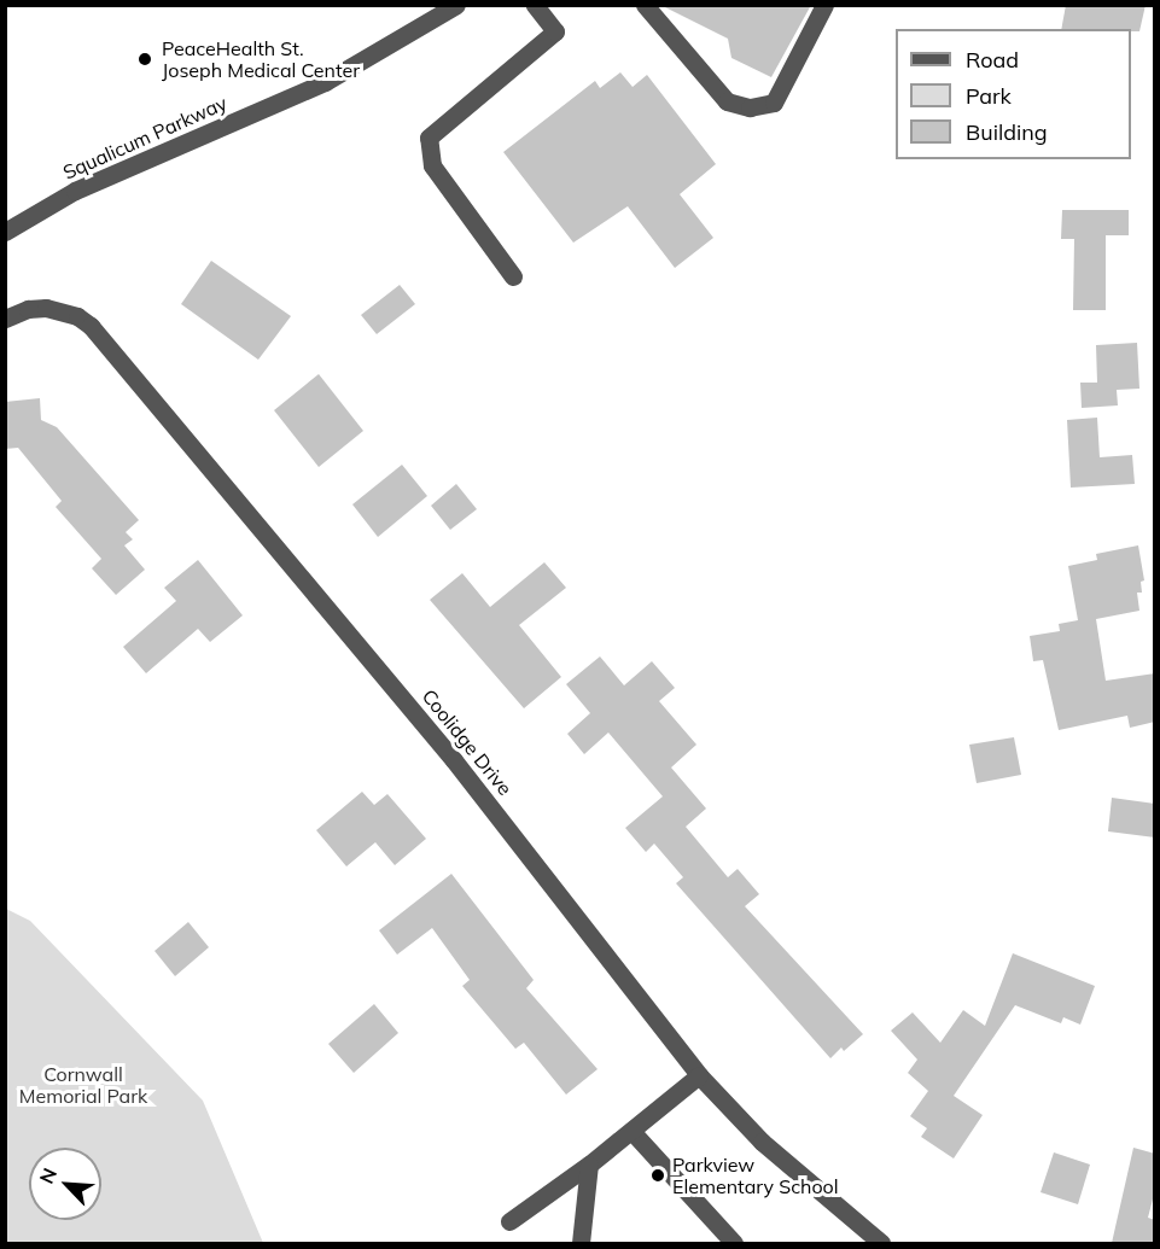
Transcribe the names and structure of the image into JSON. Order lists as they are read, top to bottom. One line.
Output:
{"streets":{"street":["Squalicum Parkway","Coolidge Drive"]},"parks":["Cornwall Memorial Park"],"places":["PeaceHealth St. Joseph Medical Center","Parkview Elementary School"],"legend":["Road","Park","Building"],"north":"top left"}
